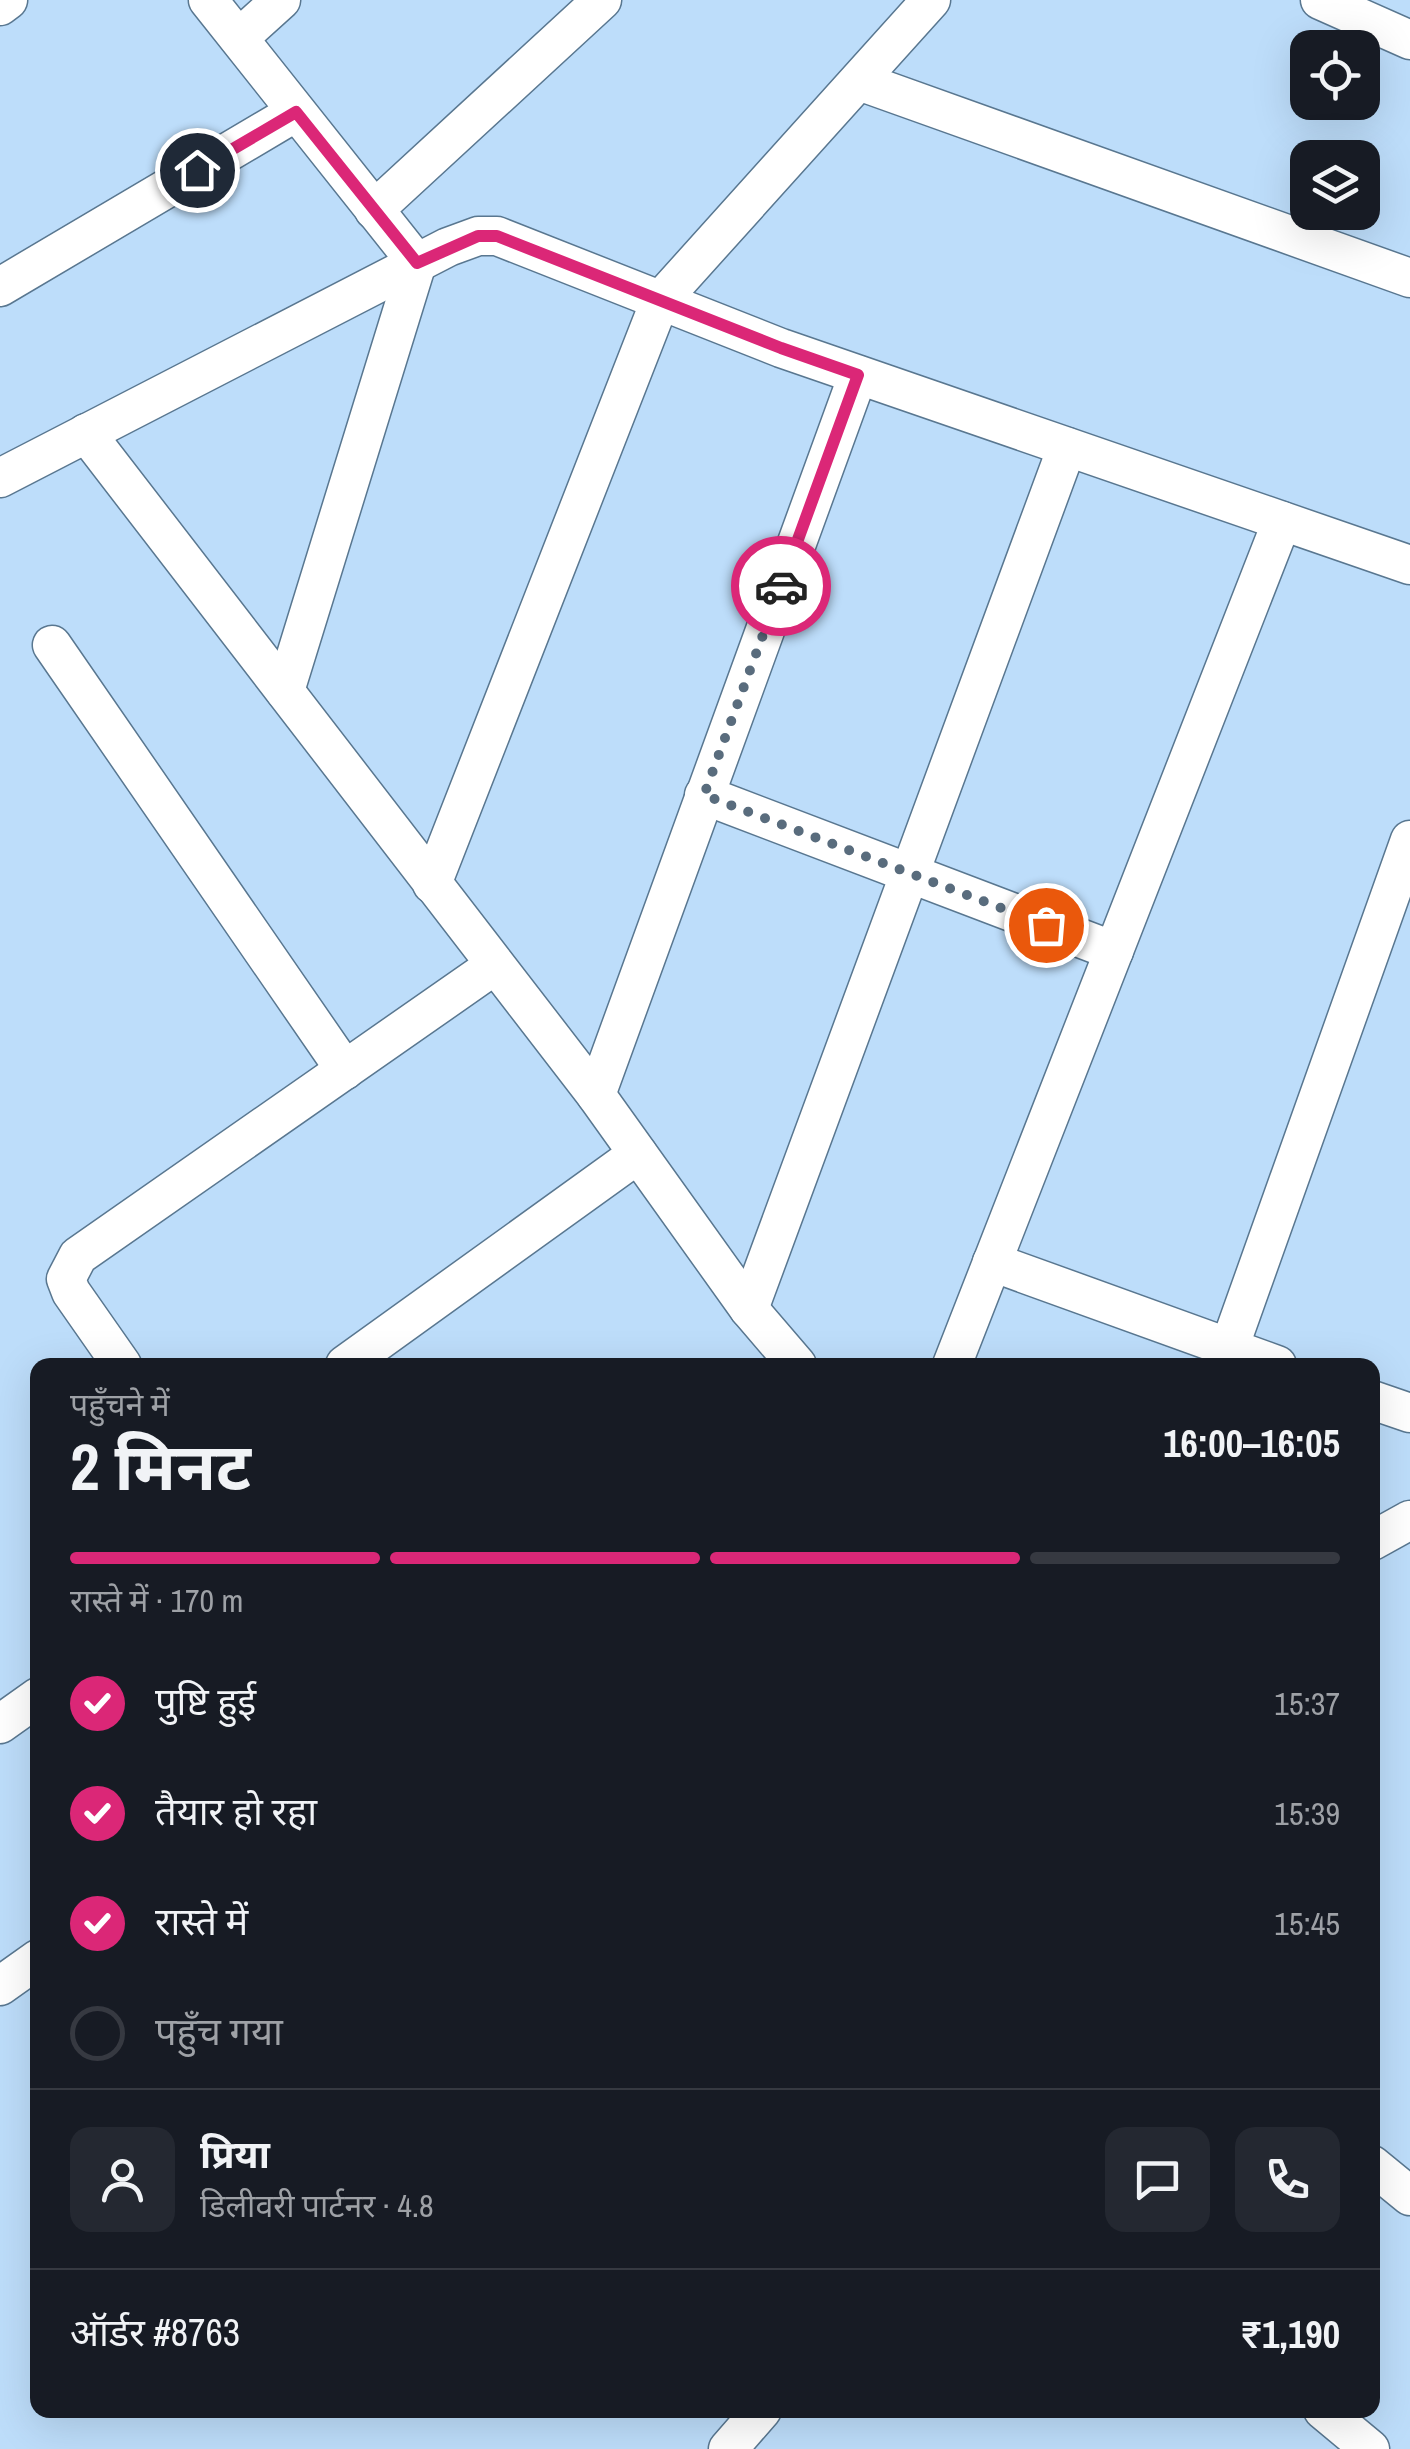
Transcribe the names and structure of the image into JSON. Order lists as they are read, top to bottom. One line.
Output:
{"page":{"heading":["2 मिनट","पहुँचने में","16:00–16:05"],"panel":["प्रिया","डिलीवरी पार्टनर · 4.8","ऑर्डर #8763","₹1,190"],"bar":"रास्ते में · 170 m","list":[["पुष्टि हुई","15:37"],["तैयार हो रहा","15:39"],["रास्ते में","15:45"],"पहुँच गया"]}}
